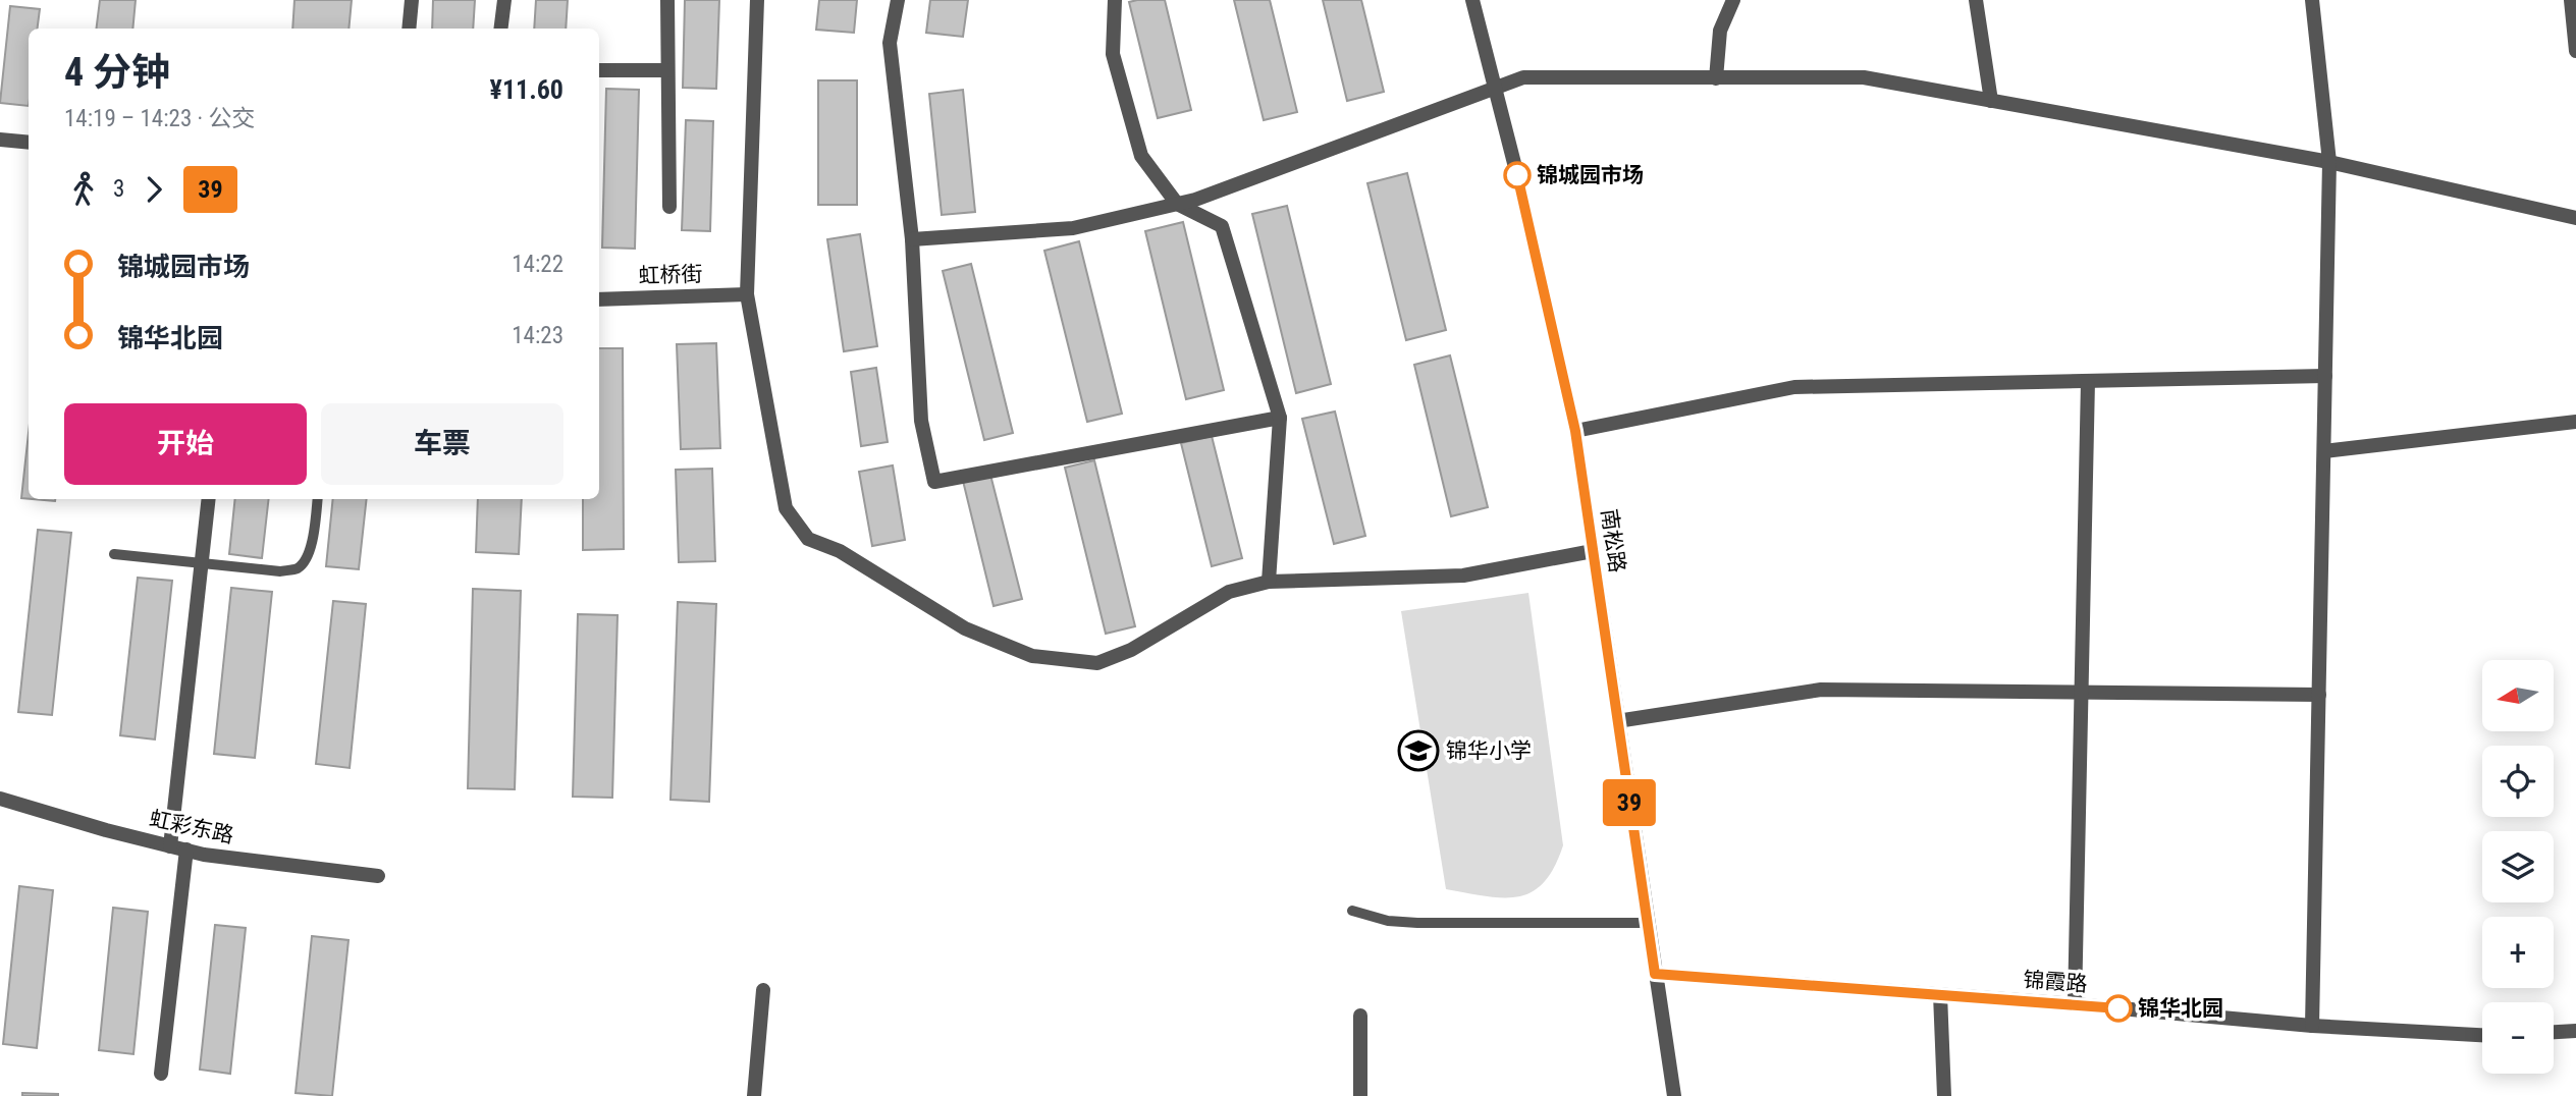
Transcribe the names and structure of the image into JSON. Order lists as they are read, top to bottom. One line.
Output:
{"streets":{"street":["虹桥街","南松路","虹彩东路","锦霞路"]},"crossings":[["南松路","锦霞路"]],"places":{"other":["锦城园市场","锦华北园"],"school or university":["锦华小学"]},"lines":["bus line 39"],"north":"left","page":{"on_map":"39","heading":["4 分钟","14:19 – 14:23 · 公交","¥11.60"],"legs":["3","39"],"list":[{"name":"锦城园市场","value":"14:22"},{"name":"锦华北园","value":"14:23"}],"buttons":["开始","车票"],"map_buttons":["+","−"]}}
